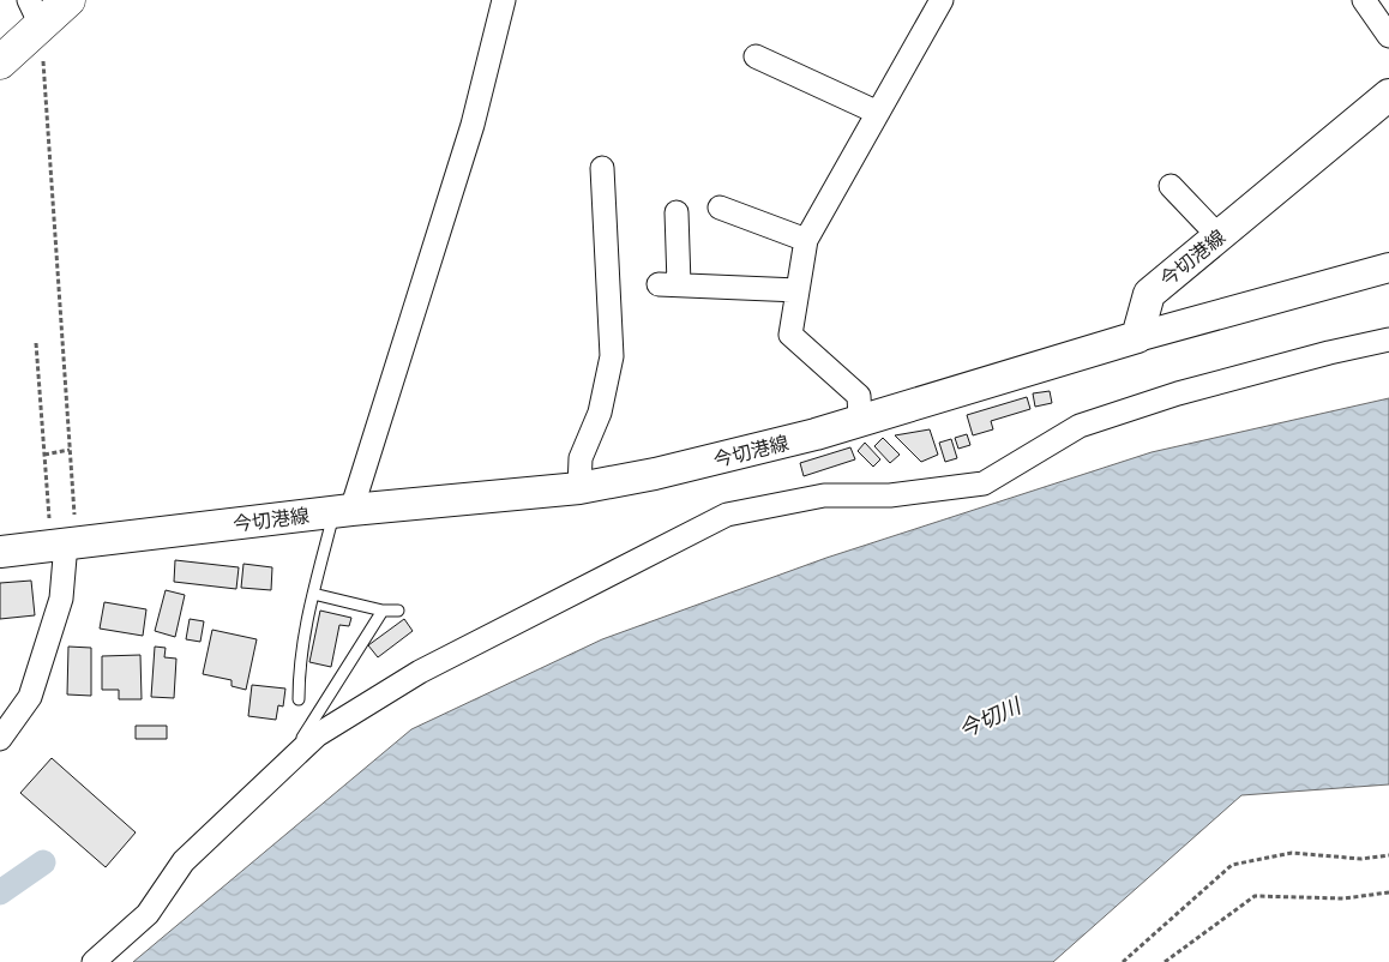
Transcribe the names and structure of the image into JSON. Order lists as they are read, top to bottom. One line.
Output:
{"streets":{"main road":["今切港線"]},"water":["今切川"]}
